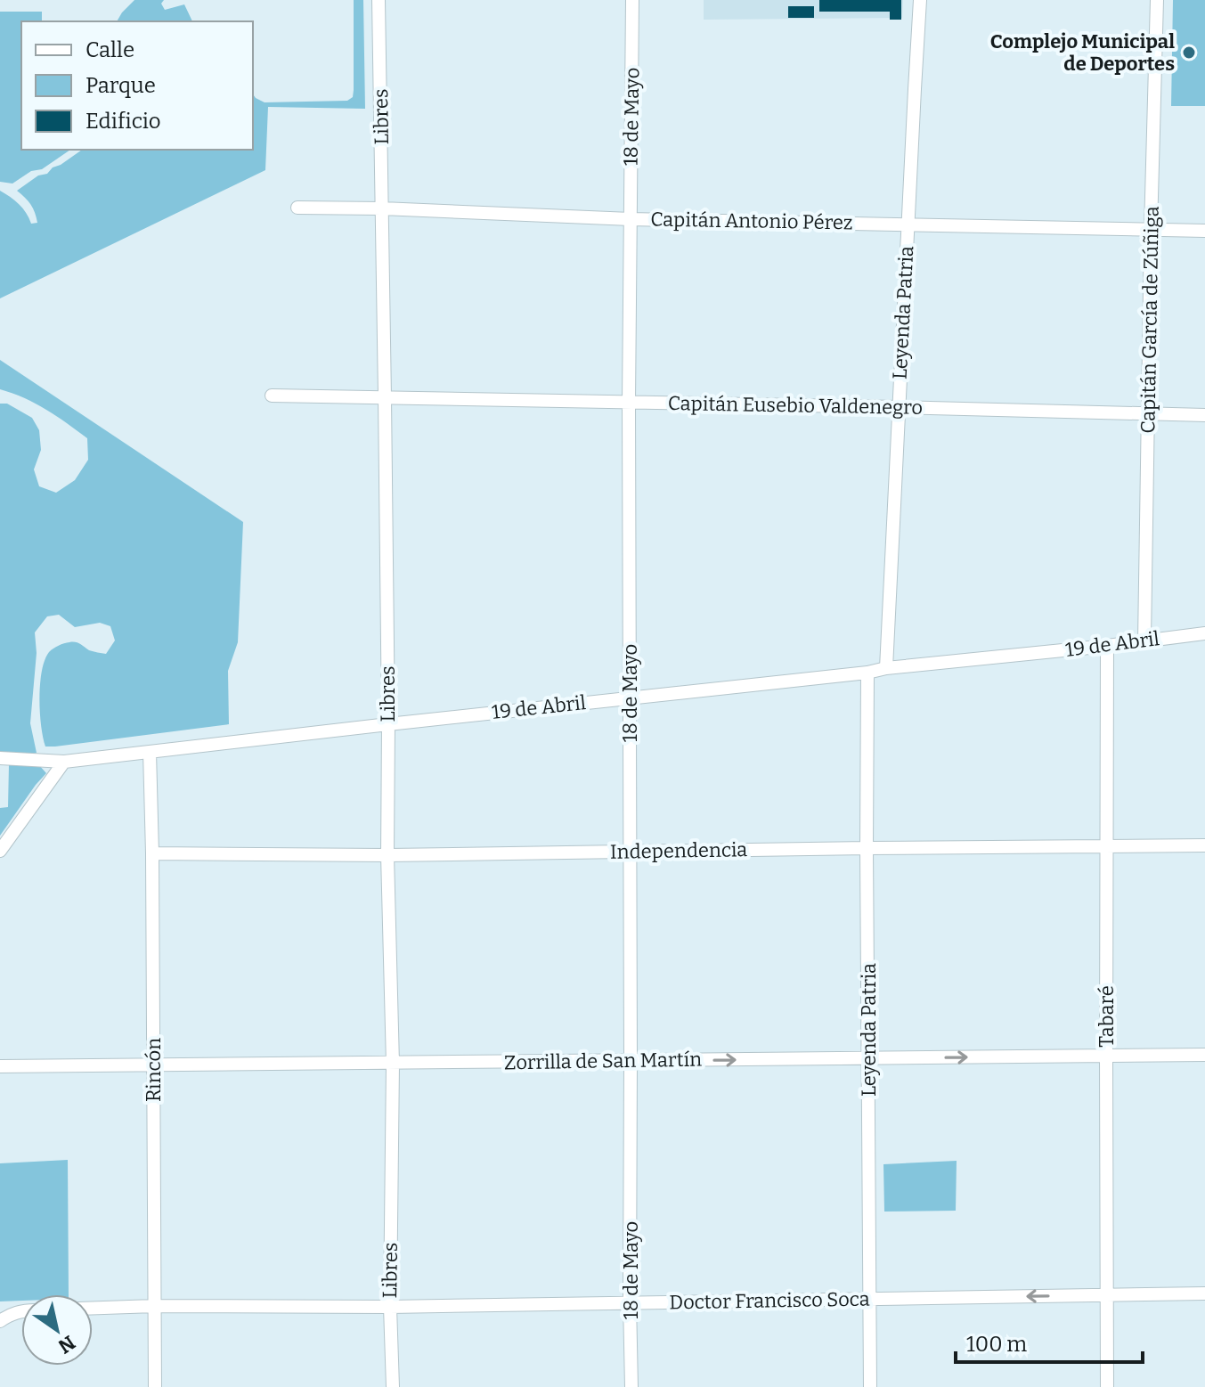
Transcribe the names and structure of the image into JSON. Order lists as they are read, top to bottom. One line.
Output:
{"streets":{"street":["Libres","18 de Mayo","Capitán Antonio Pérez","Leyenda Patria","Capitán García de Zúñiga","Capitán Eusebio Valdenegro","19 de Abril","Independencia","Tabaré","Zorrilla de San Martín","Rincón","Doctor Francisco Soca"]},"crossings":[["Libres","Capitán Antonio Pérez"],["Libres","Capitán Eusebio Valdenegro"],["Libres","19 de Abril"],["Libres","Independencia"],["Libres","Zorrilla de San Martín"],["Libres","Doctor Francisco Soca"],["18 de Mayo","Capitán Antonio Pérez"],["18 de Mayo","Capitán Eusebio Valdenegro"],["18 de Mayo","19 de Abril"],["18 de Mayo","Independencia"],["18 de Mayo","Zorrilla de San Martín"],["18 de Mayo","Doctor Francisco Soca"],["Capitán Antonio Pérez","Leyenda Patria"],["Capitán Antonio Pérez","Capitán García de Zúñiga"],["Leyenda Patria","Capitán Eusebio Valdenegro"],["Leyenda Patria","19 de Abril"],["Leyenda Patria","Independencia"],["Leyenda Patria","Zorrilla de San Martín"],["Leyenda Patria","Doctor Francisco Soca"],["Capitán García de Zúñiga","Capitán Eusebio Valdenegro"],["Capitán García de Zúñiga","19 de Abril"],["19 de Abril","Tabaré"],["19 de Abril","Rincón"],["Independencia","Tabaré"],["Independencia","Rincón"],["Tabaré","Zorrilla de San Martín"],["Tabaré","Doctor Francisco Soca"],["Zorrilla de San Martín","Rincón"],["Rincón","Doctor Francisco Soca"]],"one_way":["Zorrilla de San Martín"],"places":["Complejo Municipal de Deportes"],"legend":["Calle","Parque","Edificio"],"scale_bar":"100 m","north":"bottom right"}
